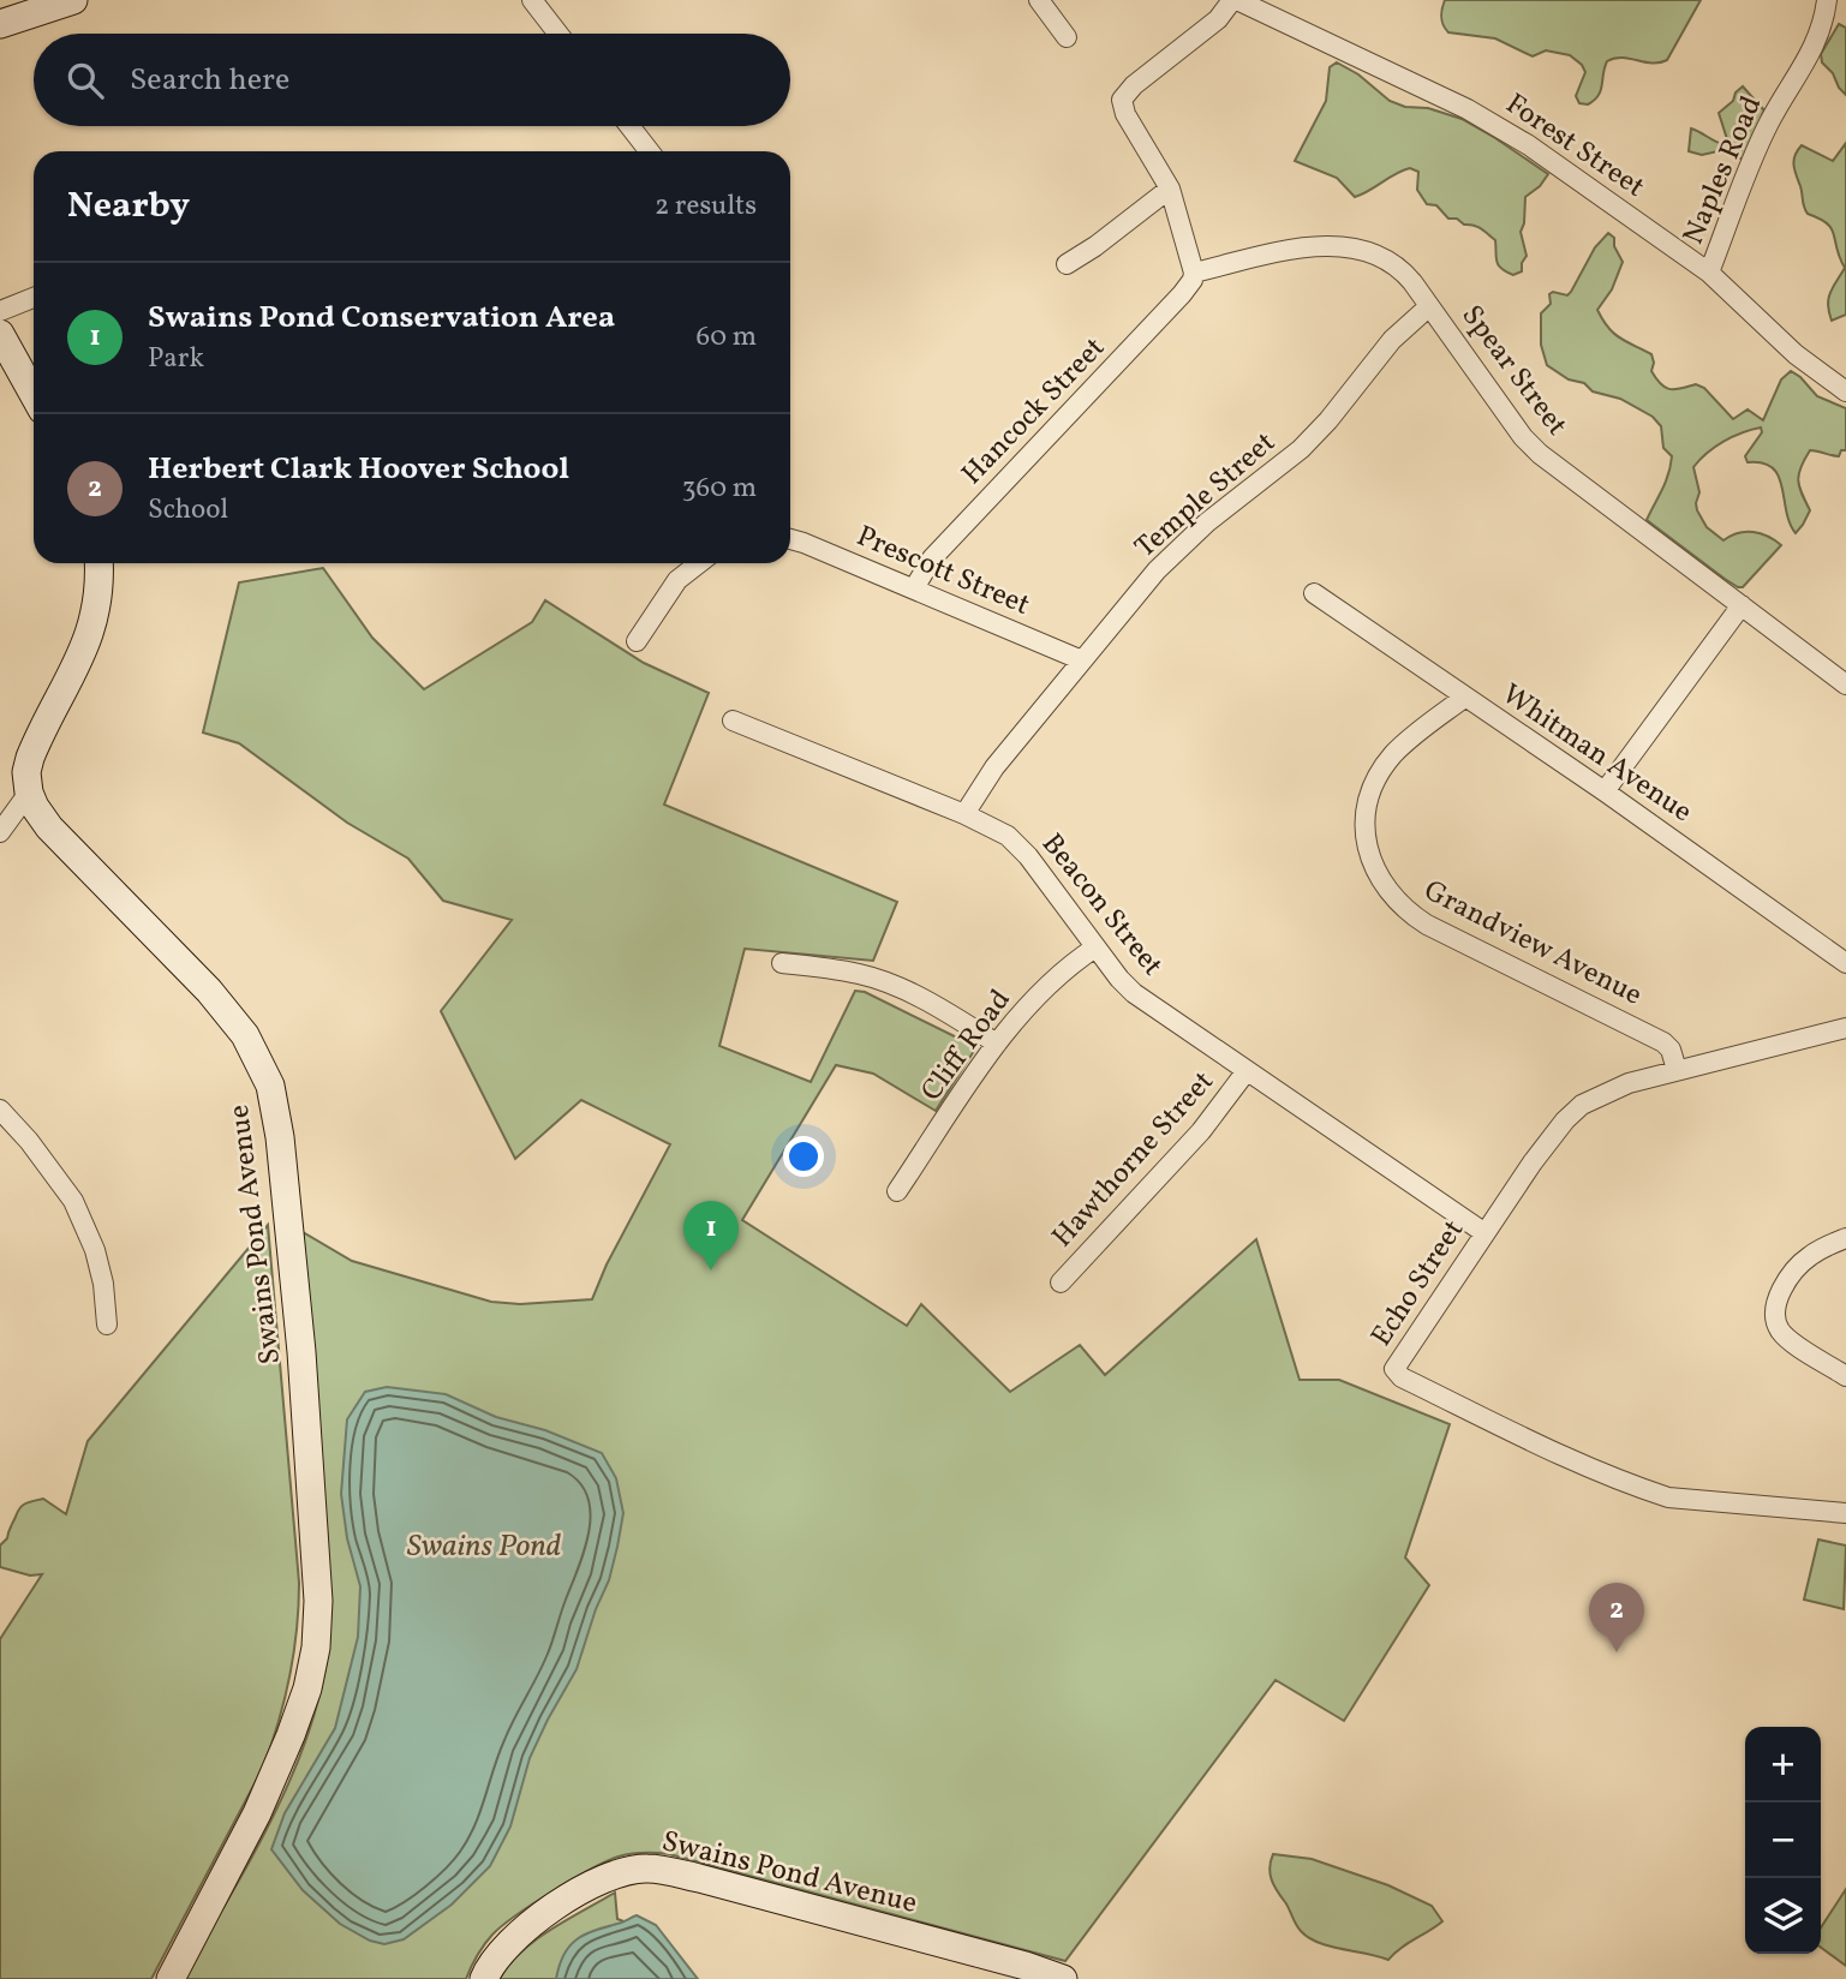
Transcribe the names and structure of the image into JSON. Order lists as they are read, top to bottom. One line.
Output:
{"streets":{"street":["Forest Street","Naples Road","Spear Street","Hancock Street","Temple Street","Prescott Street","Whitman Avenue","Beacon Street","Grandview Avenue","Cliff Road","Hawthorne Street","Swains Pond Avenue","Echo Street"]},"crossings":[["Forest Street","Naples Road"],["Spear Street","Hancock Street"],["Spear Street","Temple Street"],["Hancock Street","Prescott Street"],["Temple Street","Prescott Street"],["Temple Street","Beacon Street"],["Whitman Avenue","Grandview Avenue"],["Beacon Street","Cliff Road"],["Beacon Street","Hawthorne Street"],["Beacon Street","Echo Street"],["Grandview Avenue","Echo Street"]],"water":["Swains Pond"],"page":{"search":"Search here","heading":["Nearby","2 results"],"list":[{"mark":"1","name":"Swains Pond Conservation Area","note":"Park","value":"60 m"},{"mark":"2","name":"Herbert Clark Hoover School","note":"School","value":"360 m"}],"pins":["1","2"],"map_buttons":["+","−"]}}
